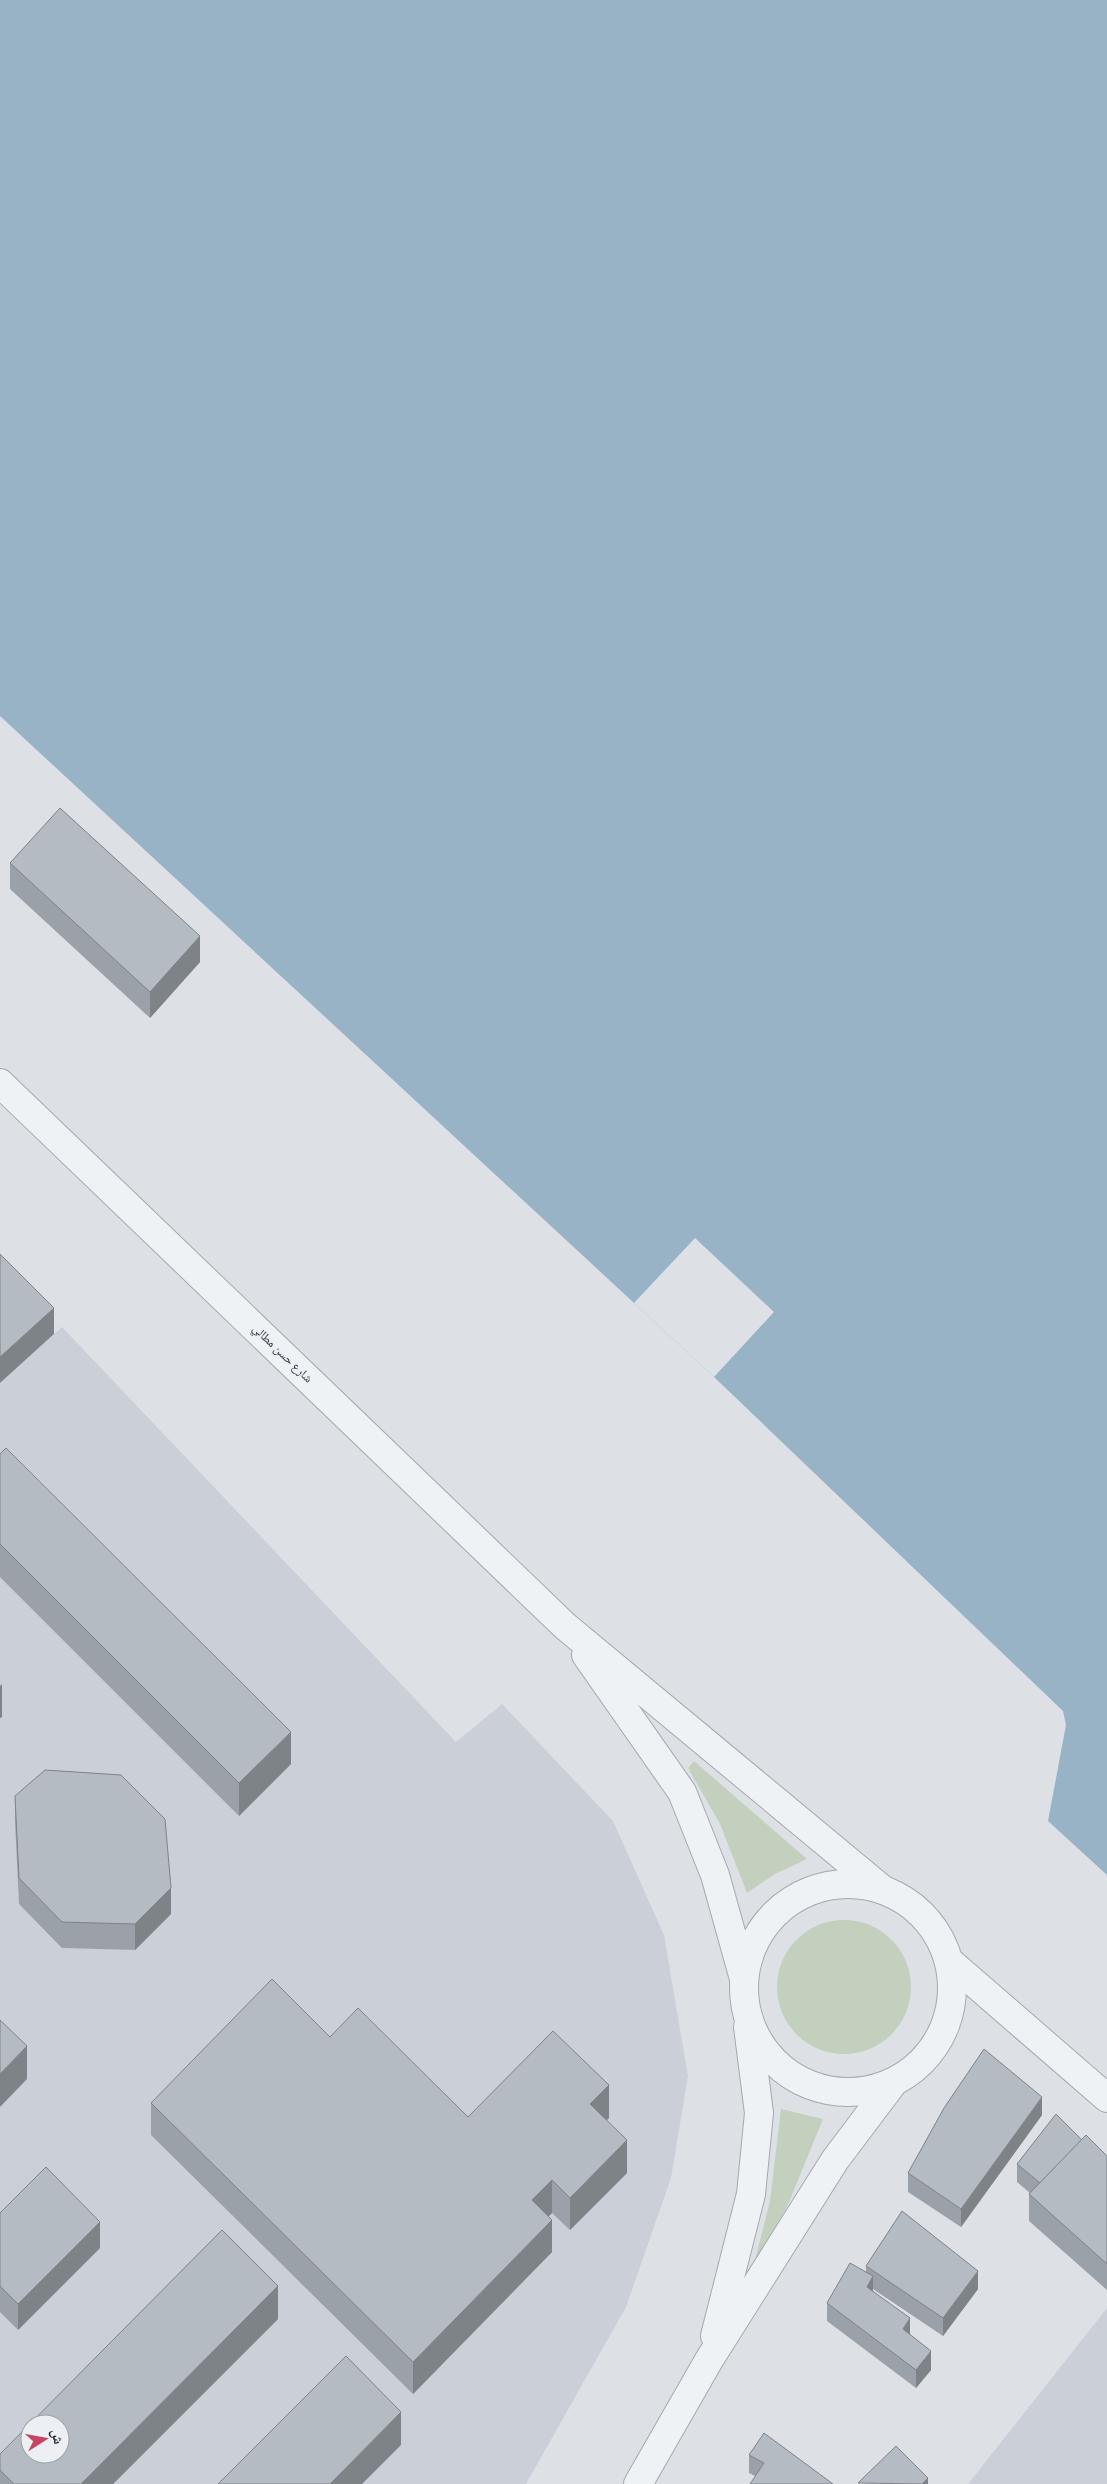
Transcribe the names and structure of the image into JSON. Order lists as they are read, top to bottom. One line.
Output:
{"streets":{"street":["شارع حسن مطالي"]},"north":"right"}
